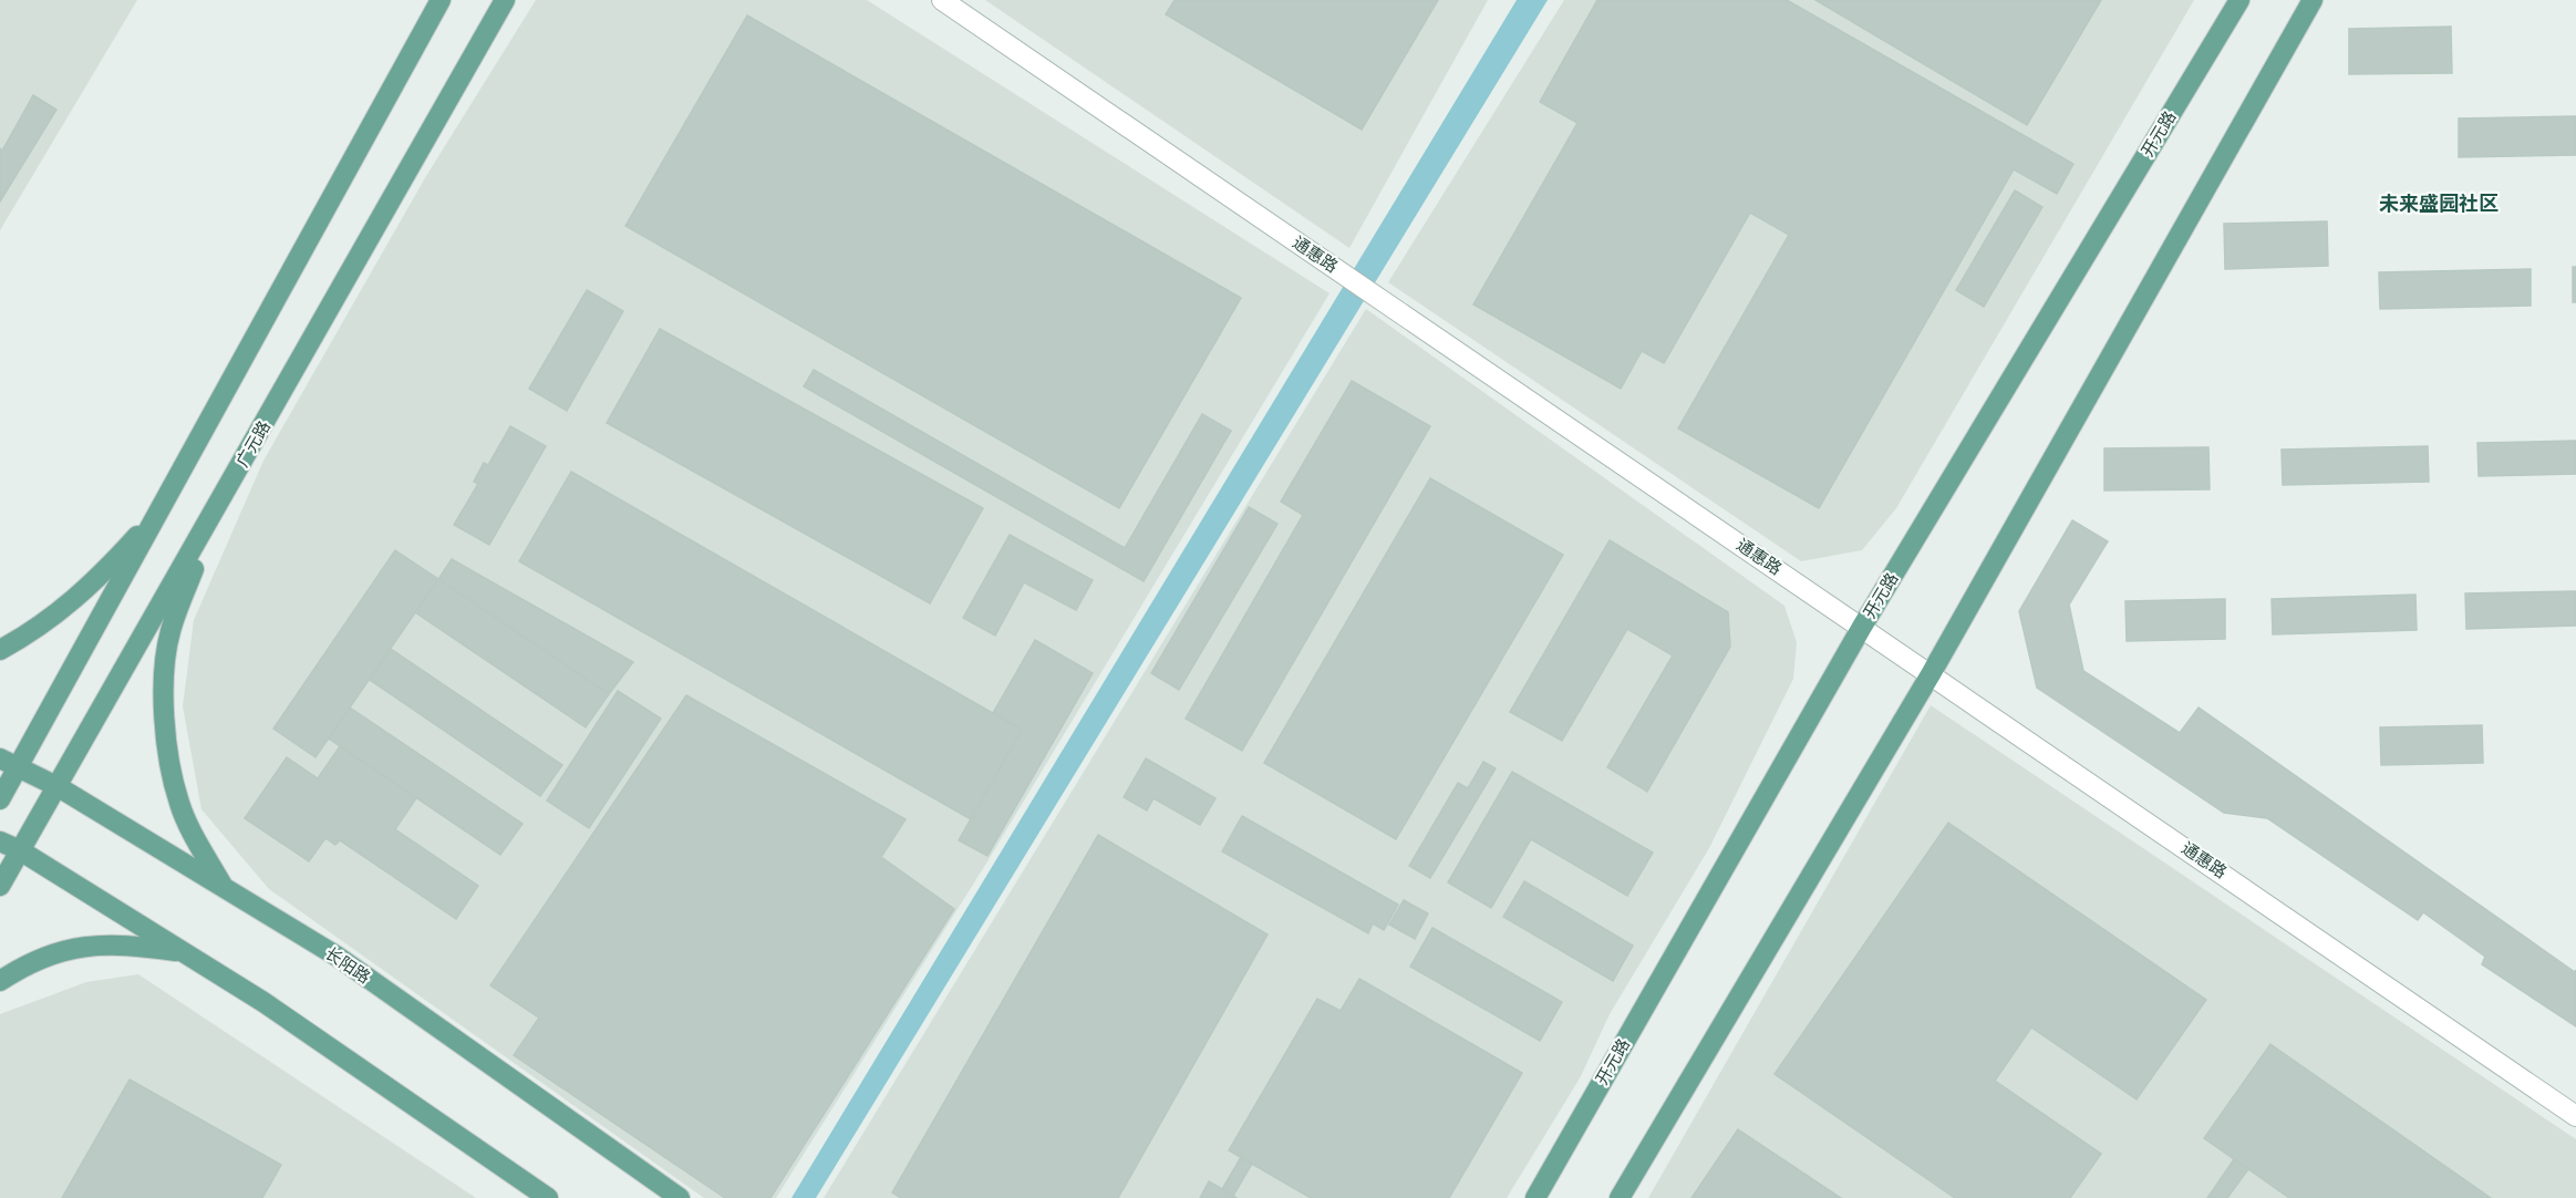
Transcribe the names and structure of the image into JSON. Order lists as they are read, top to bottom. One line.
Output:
{"streets":{"main road":["开元路","广元路","长阳路"],"street":["通惠路"]},"crossings":[["开元路","通惠路"],["广元路","长阳路"]],"districts":["未来盛园社区"]}
